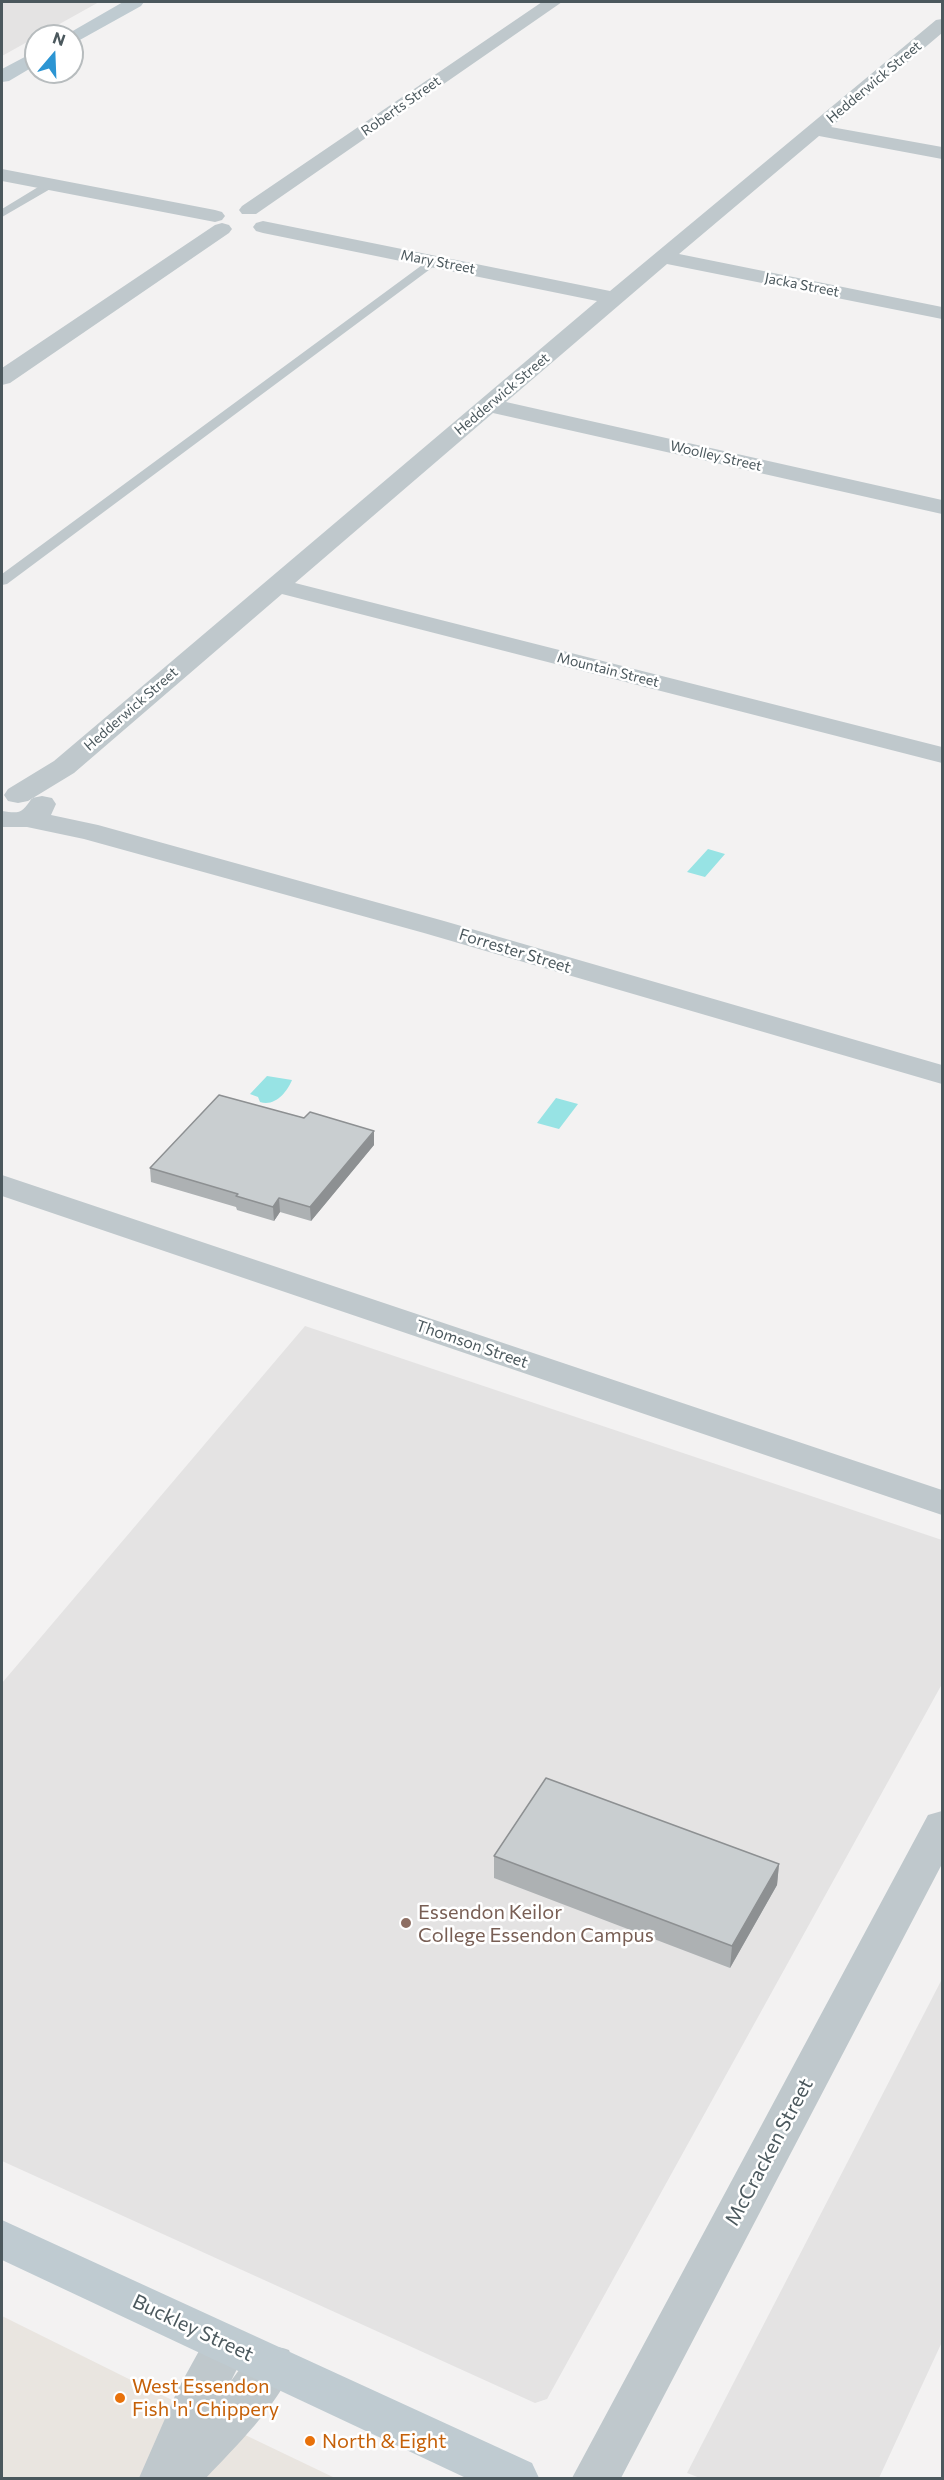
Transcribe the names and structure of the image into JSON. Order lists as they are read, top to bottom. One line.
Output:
{"streets":{"main road":["Buckley Street"],"street":["Hedderwick Street","Roberts Street","Mary Street","Jacka Street","Woolley Street","Mountain Street","Forrester Street","Thomson Street","McCracken Street"]},"crossings":[["Hedderwick Street","Mary Street"],["Hedderwick Street","Jacka Street"],["Hedderwick Street","Woolley Street"],["Hedderwick Street","Mountain Street"],["Hedderwick Street","Forrester Street"],["Roberts Street","Mary Street"]],"places":["Essendon Keilor College Essendon Campus","West Essendon Fish 'n' Chippery","North & Eight"],"north":"top"}
